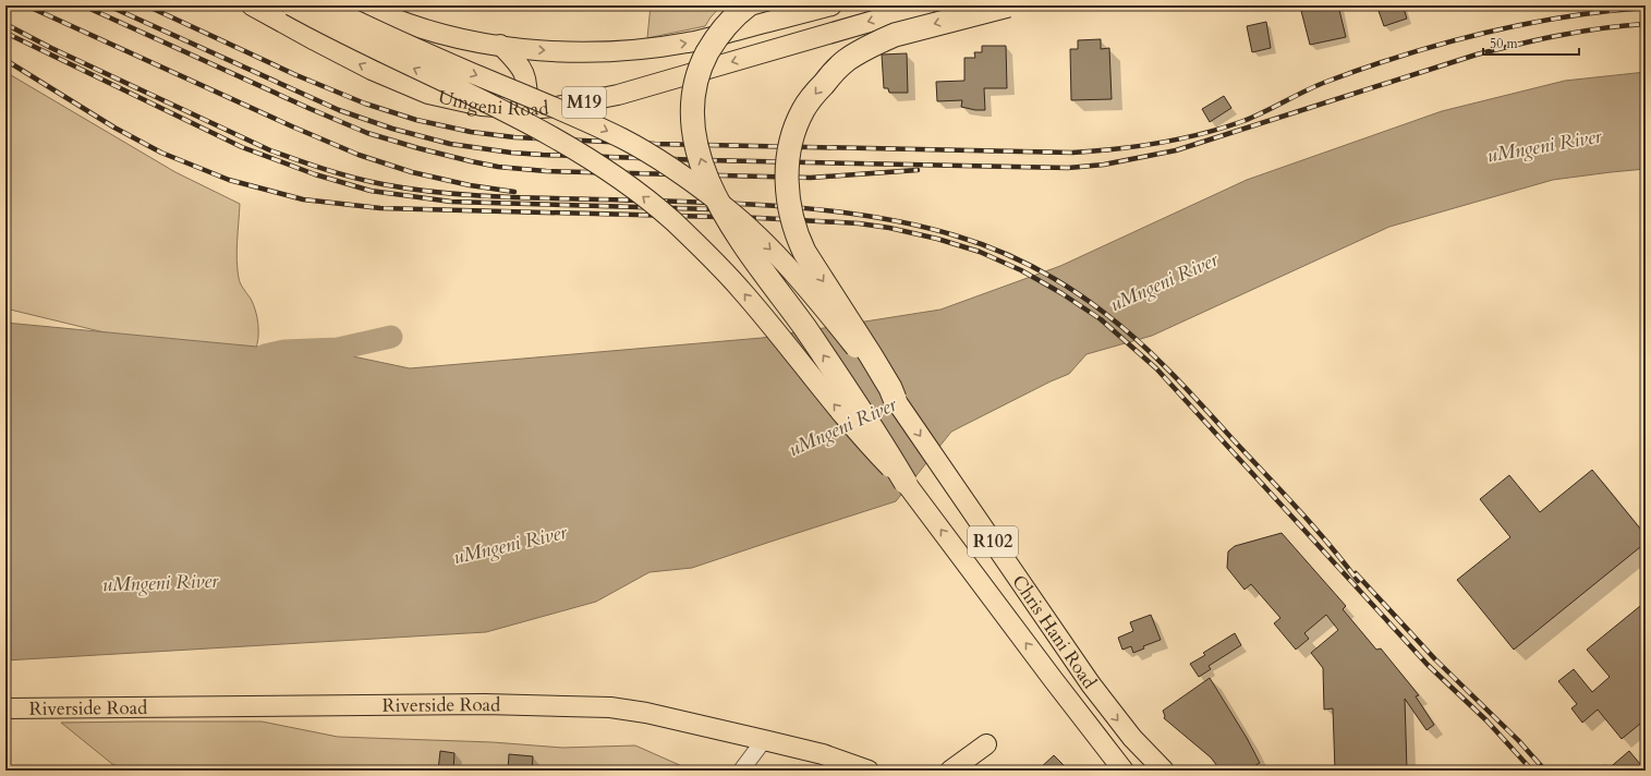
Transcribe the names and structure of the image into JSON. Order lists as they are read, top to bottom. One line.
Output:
{"streets":{"main road":["Umgeni Road","M19","R102","Chris Hani Road","Riverside Road"]},"water":["uMngeni River"],"scale_bar":"50 m"}
